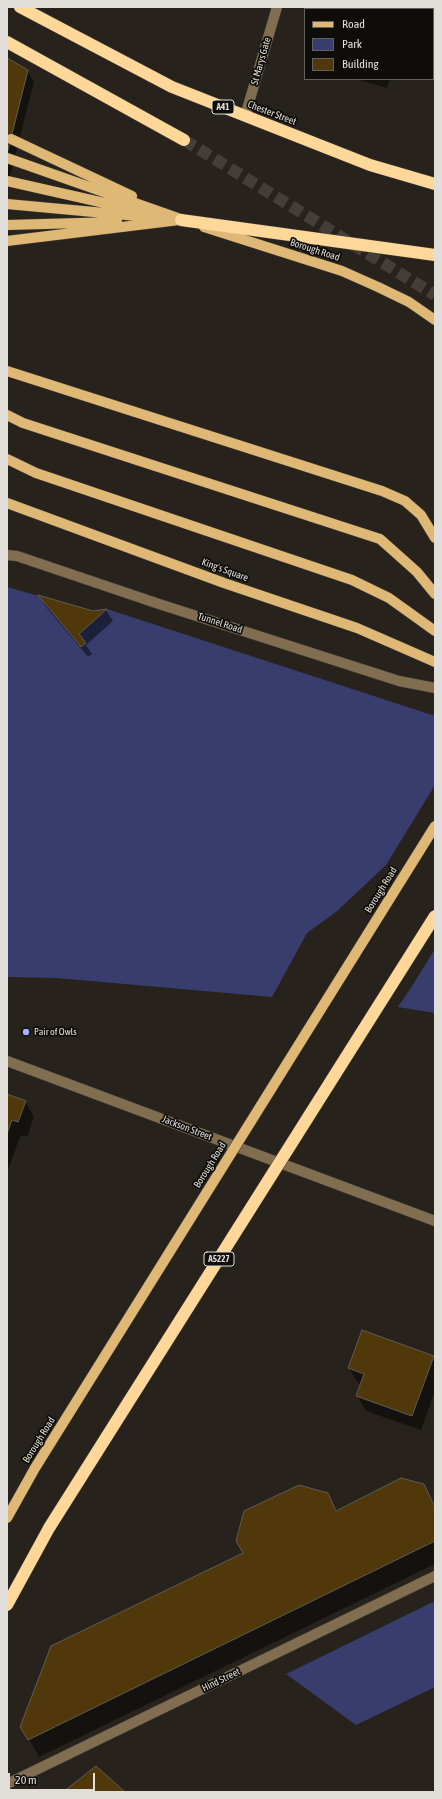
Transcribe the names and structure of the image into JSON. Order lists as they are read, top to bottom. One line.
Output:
{"streets":{"highway":["A41","Chester Street","A5227"],"main road":["Borough Road","King's Square"],"street":["St Marys Gate","Tunnel Road","Jackson Street","Hind Street"]},"crossings":[["St Marys Gate","Chester Street"]],"places":["Pair of Owls"],"legend":["Road","Park","Building"],"scale_bar":"20 m"}
